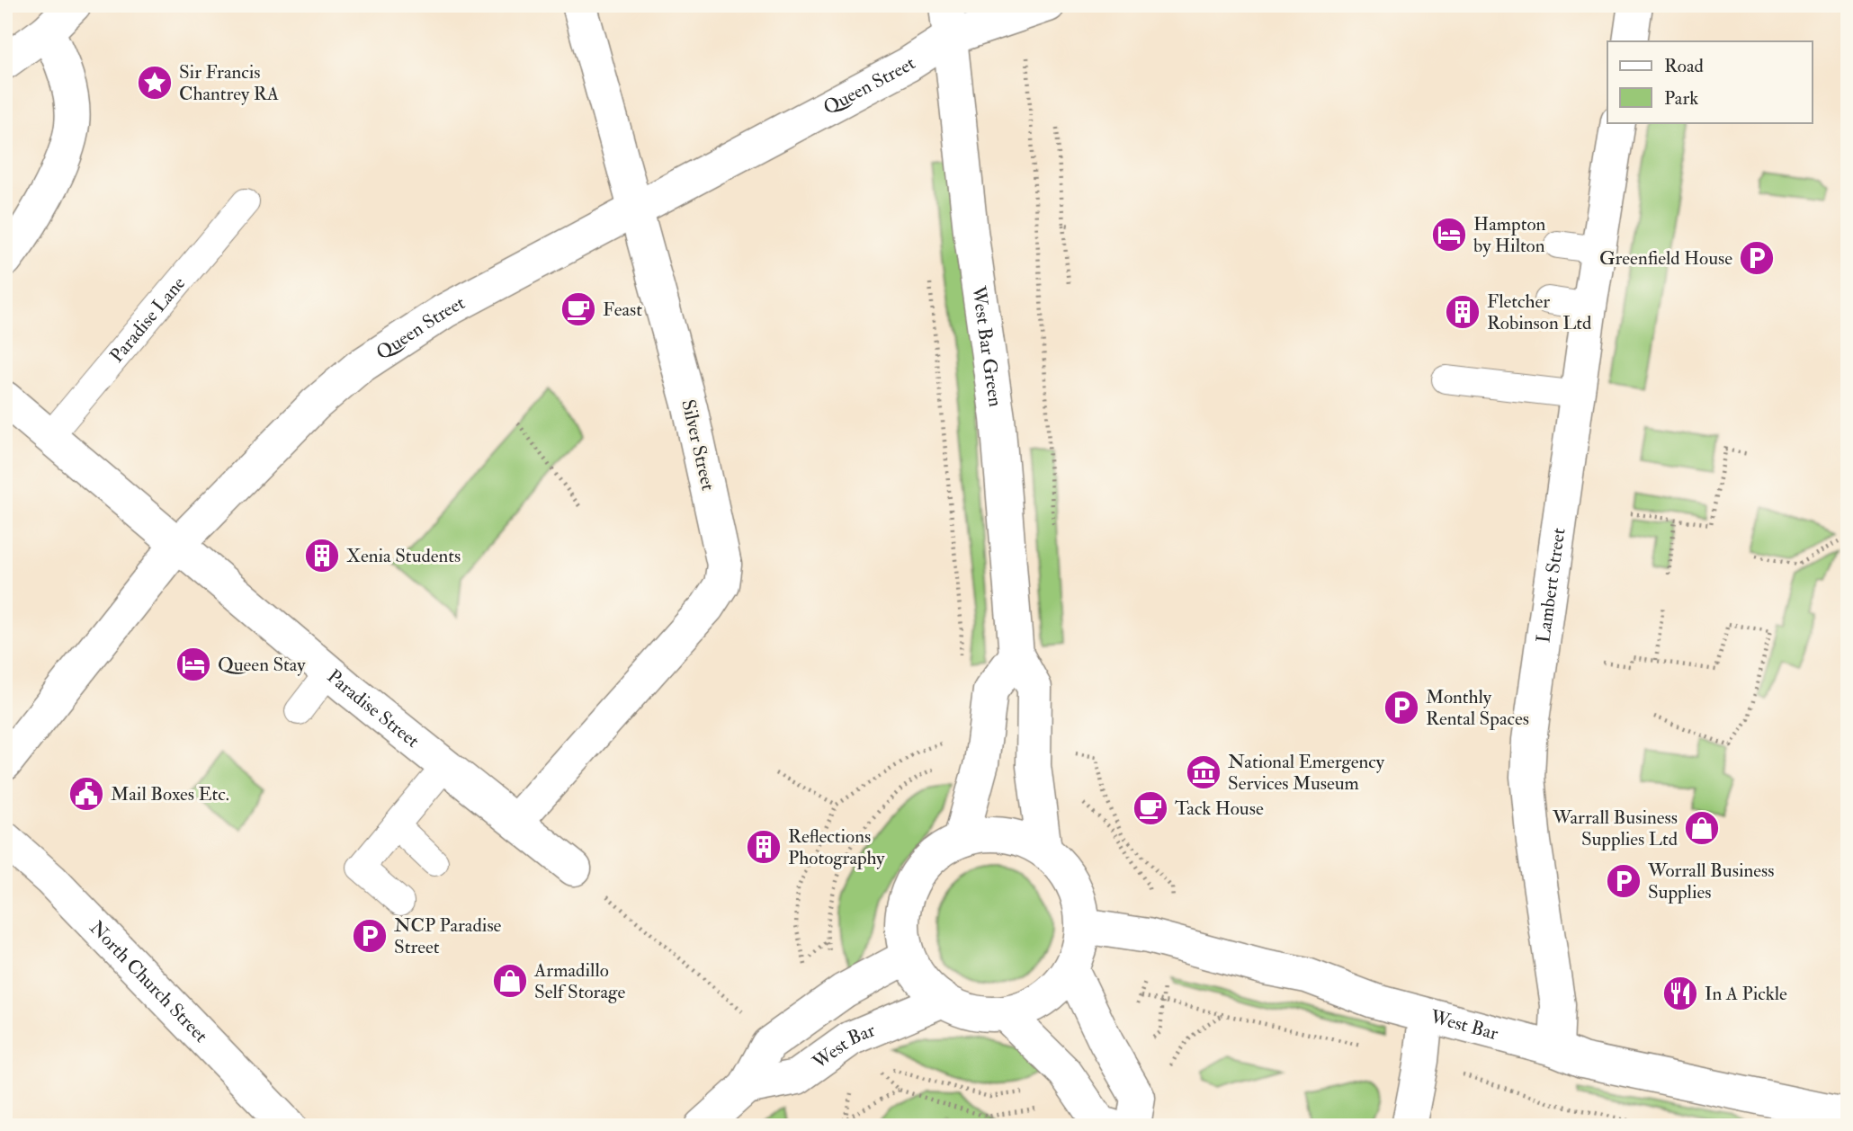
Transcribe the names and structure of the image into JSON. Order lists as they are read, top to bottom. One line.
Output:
{"streets":{"street":["Queen Street","West Bar Green","Silver Street","Lambert Street","Paradise Street","North Church Street","West Bar"],"lane":["Paradise Lane"]},"crossings":[["Queen Street","West Bar Green"],["Queen Street","Silver Street"],["Queen Street","Paradise Street"],["Paradise Lane","Paradise Street"],["West Bar Green","West Bar"],["Silver Street","Paradise Street"],["Lambert Street","West Bar"]],"places":{"place":["Sir Francis Chantrey RA"],"hotel":["Hampton by Hilton","Queen Stay"],"parking":["Greenfield House","Monthly Rental Spaces","Worrall Business Supplies","NCP Paradise Street"],"cafe":["Feast","Tack House"],"building":["Fletcher Robinson Ltd","Xenia Students","Reflections Photography"],"museum":["National Emergency Services Museum"],"public building":["Mail Boxes Etc."],"shop":["Warrall Business Supplies Ltd","Armadillo Self Storage"],"restaurant":["In A Pickle"]},"legend":["Road","Park"]}
